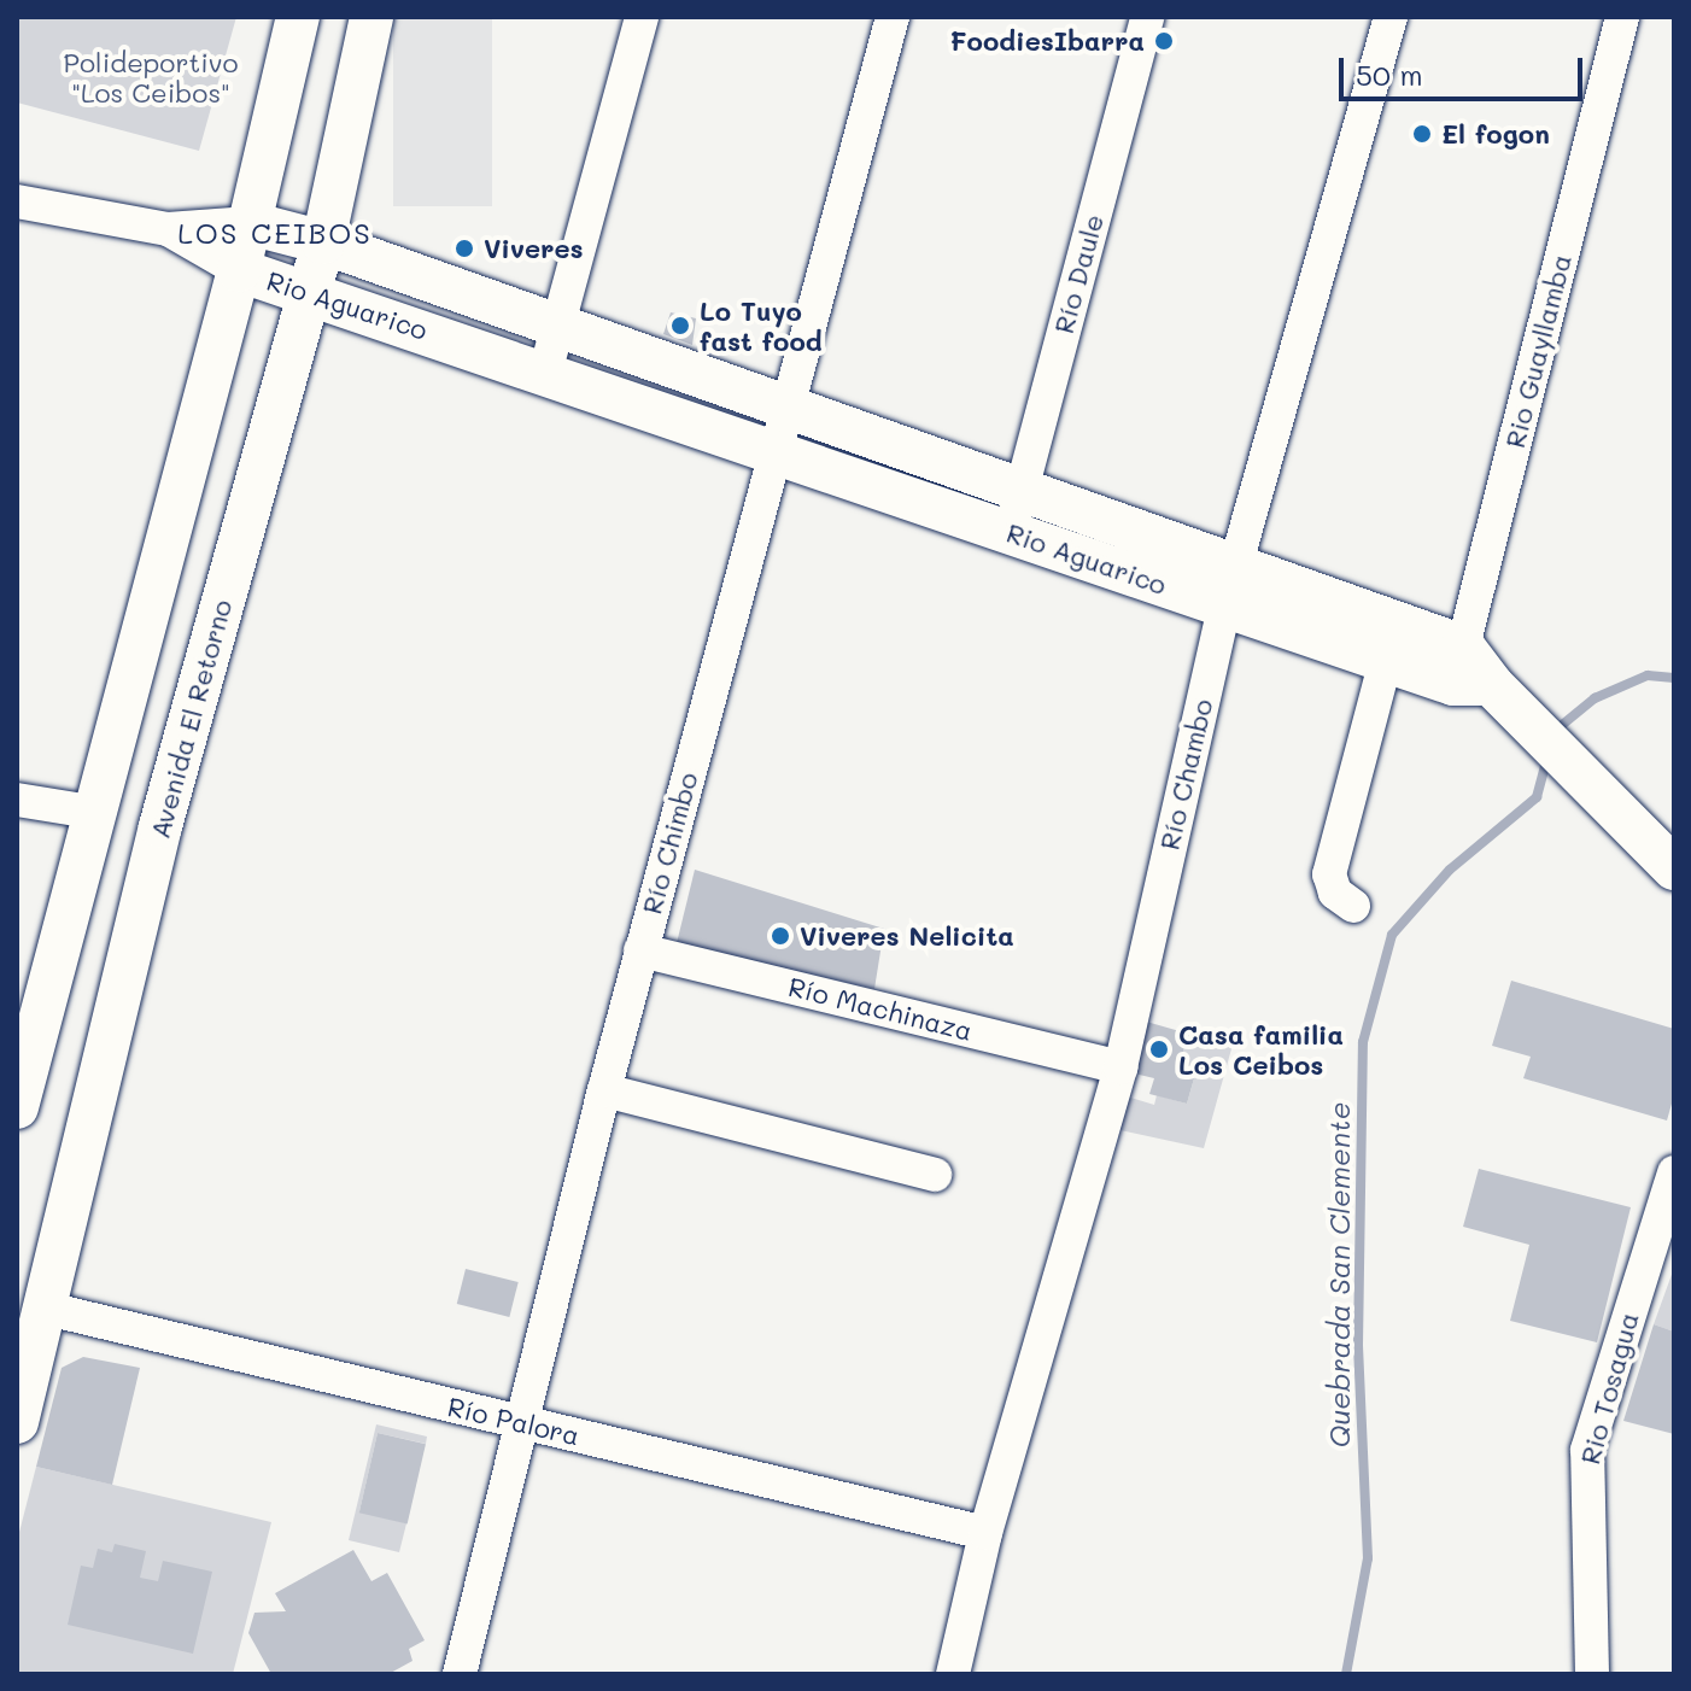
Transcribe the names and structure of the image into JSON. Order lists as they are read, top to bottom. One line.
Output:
{"streets":{"main road":["Rio Aguarico","Avenida El Retorno"],"street":["Río Daule","Rio Guayllamba","Río Chambo","Río Chimbo","Río Machinaza","Rio Tosagua","Río Palora"]},"crossings":[["Río Daule","Rio Aguarico"],["Rio Aguarico","Rio Guayllamba"],["Rio Aguarico","Avenida El Retorno"],["Rio Aguarico","Río Chambo"],["Rio Aguarico","Río Chimbo"],["Avenida El Retorno","Río Palora"],["Río Chambo","Río Machinaza"],["Río Chambo","Río Palora"],["Río Chimbo","Río Machinaza"],["Río Chimbo","Río Palora"]],"districts":["LOS CEIBOS"],"water":["Quebrada San Clemente"],"parks":["Polideportivo \"Los Ceibos\""],"places":["FoodiesIbarra","El fogon","Viveres","Lo Tuyo fast food","Viveres Nelicita","Casa familia Los Ceibos"],"scale_bar":"50 m"}
